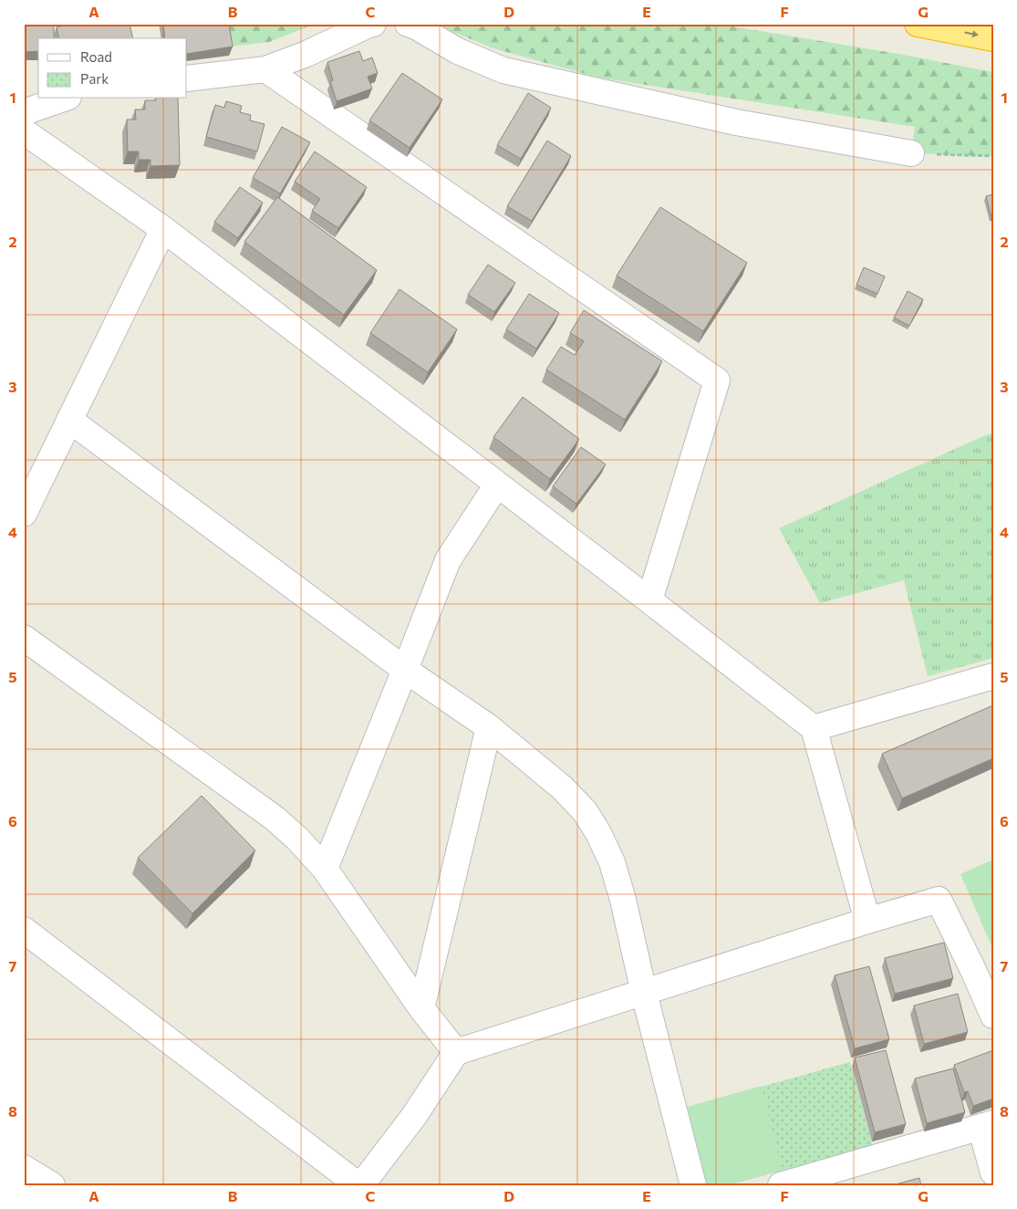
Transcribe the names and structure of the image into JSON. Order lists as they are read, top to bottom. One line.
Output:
{"legend":["Road","Park"],"grid":{"columns":["A","B","C","D","E","F","G"],"rows":["1","2","3","4","5","6","7","8"]}}
